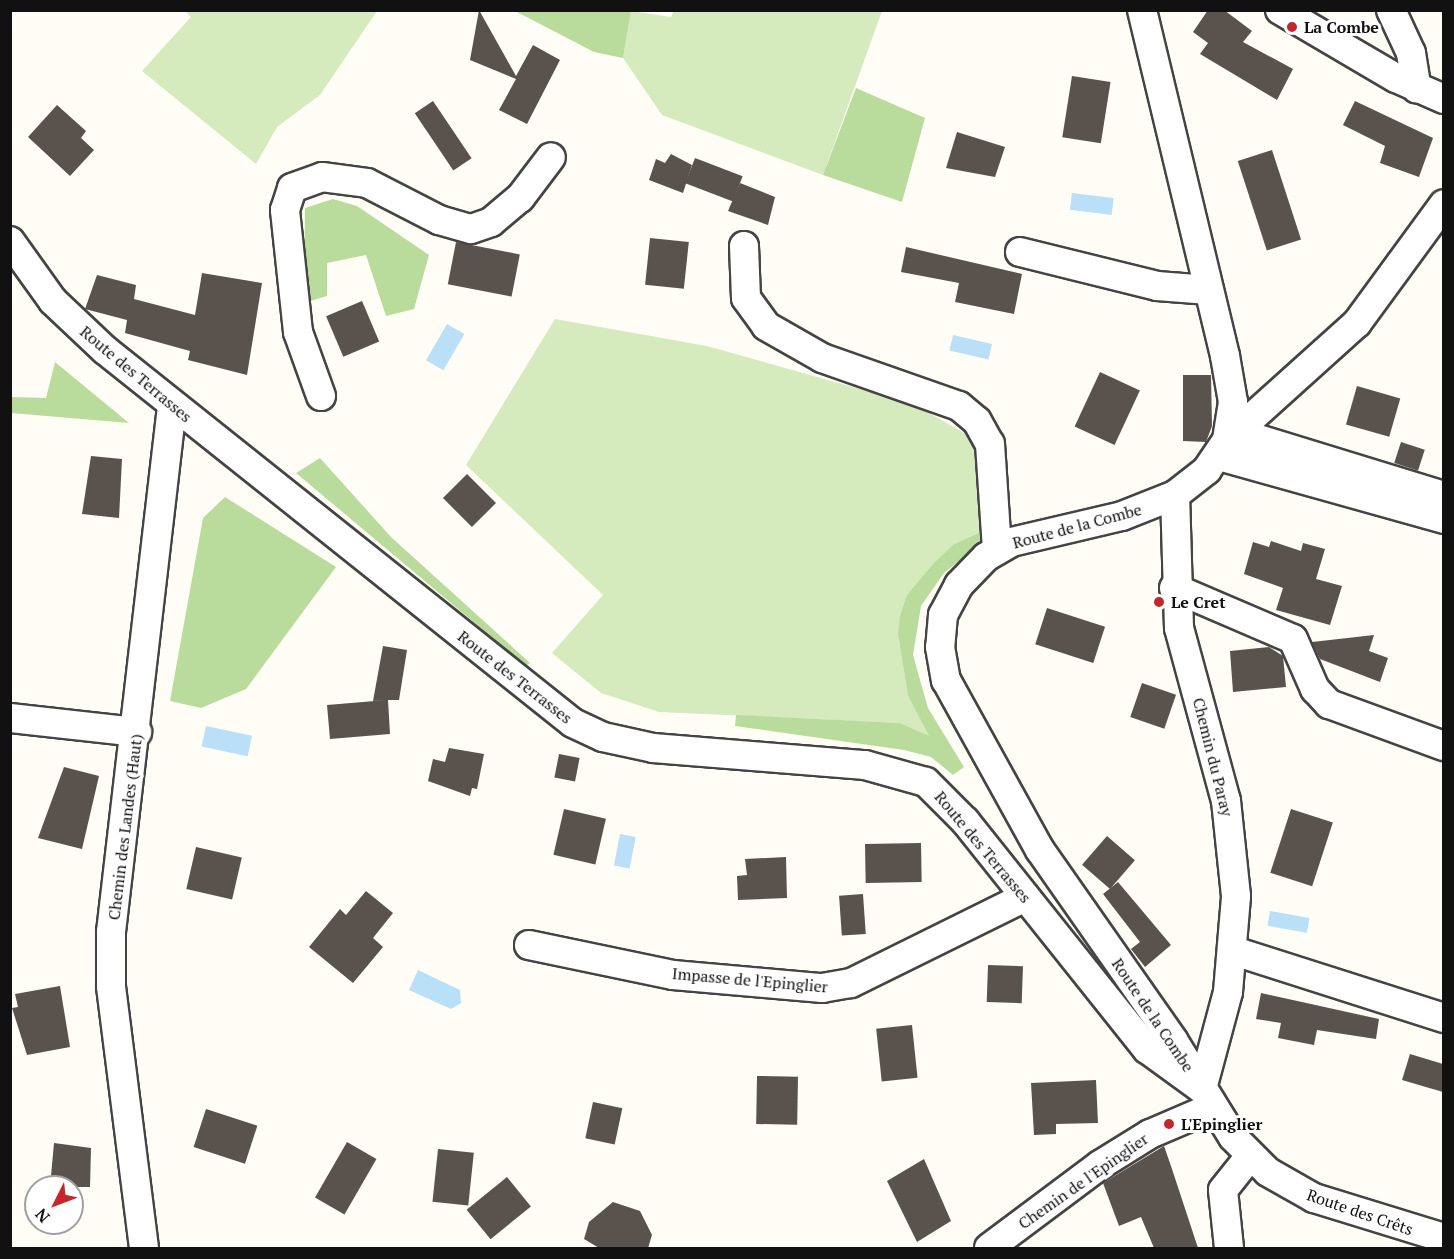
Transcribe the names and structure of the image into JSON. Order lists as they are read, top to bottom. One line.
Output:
{"streets":{"street":["Route des Terrasses","Route de la Combe","Chemin du Paray","Chemin des Landes (Haut)","Impasse de l'Epinglier","Chemin de l'Epinglier","Route des Crêts"]},"crossings":[["Route des Terrasses","Route de la Combe"],["Route des Terrasses","Chemin du Paray"],["Route des Terrasses","Chemin des Landes (Haut)"],["Route des Terrasses","Impasse de l'Epinglier"],["Route des Terrasses","Chemin de l'Epinglier"],["Route de la Combe","Chemin du Paray"],["Route de la Combe","Chemin de l'Epinglier"],["Route de la Combe","Route des Crêts"],["Chemin du Paray","Chemin de l'Epinglier"]],"places":["La Combe","Le Cret","L'Epinglier"],"north":"bottom left"}
